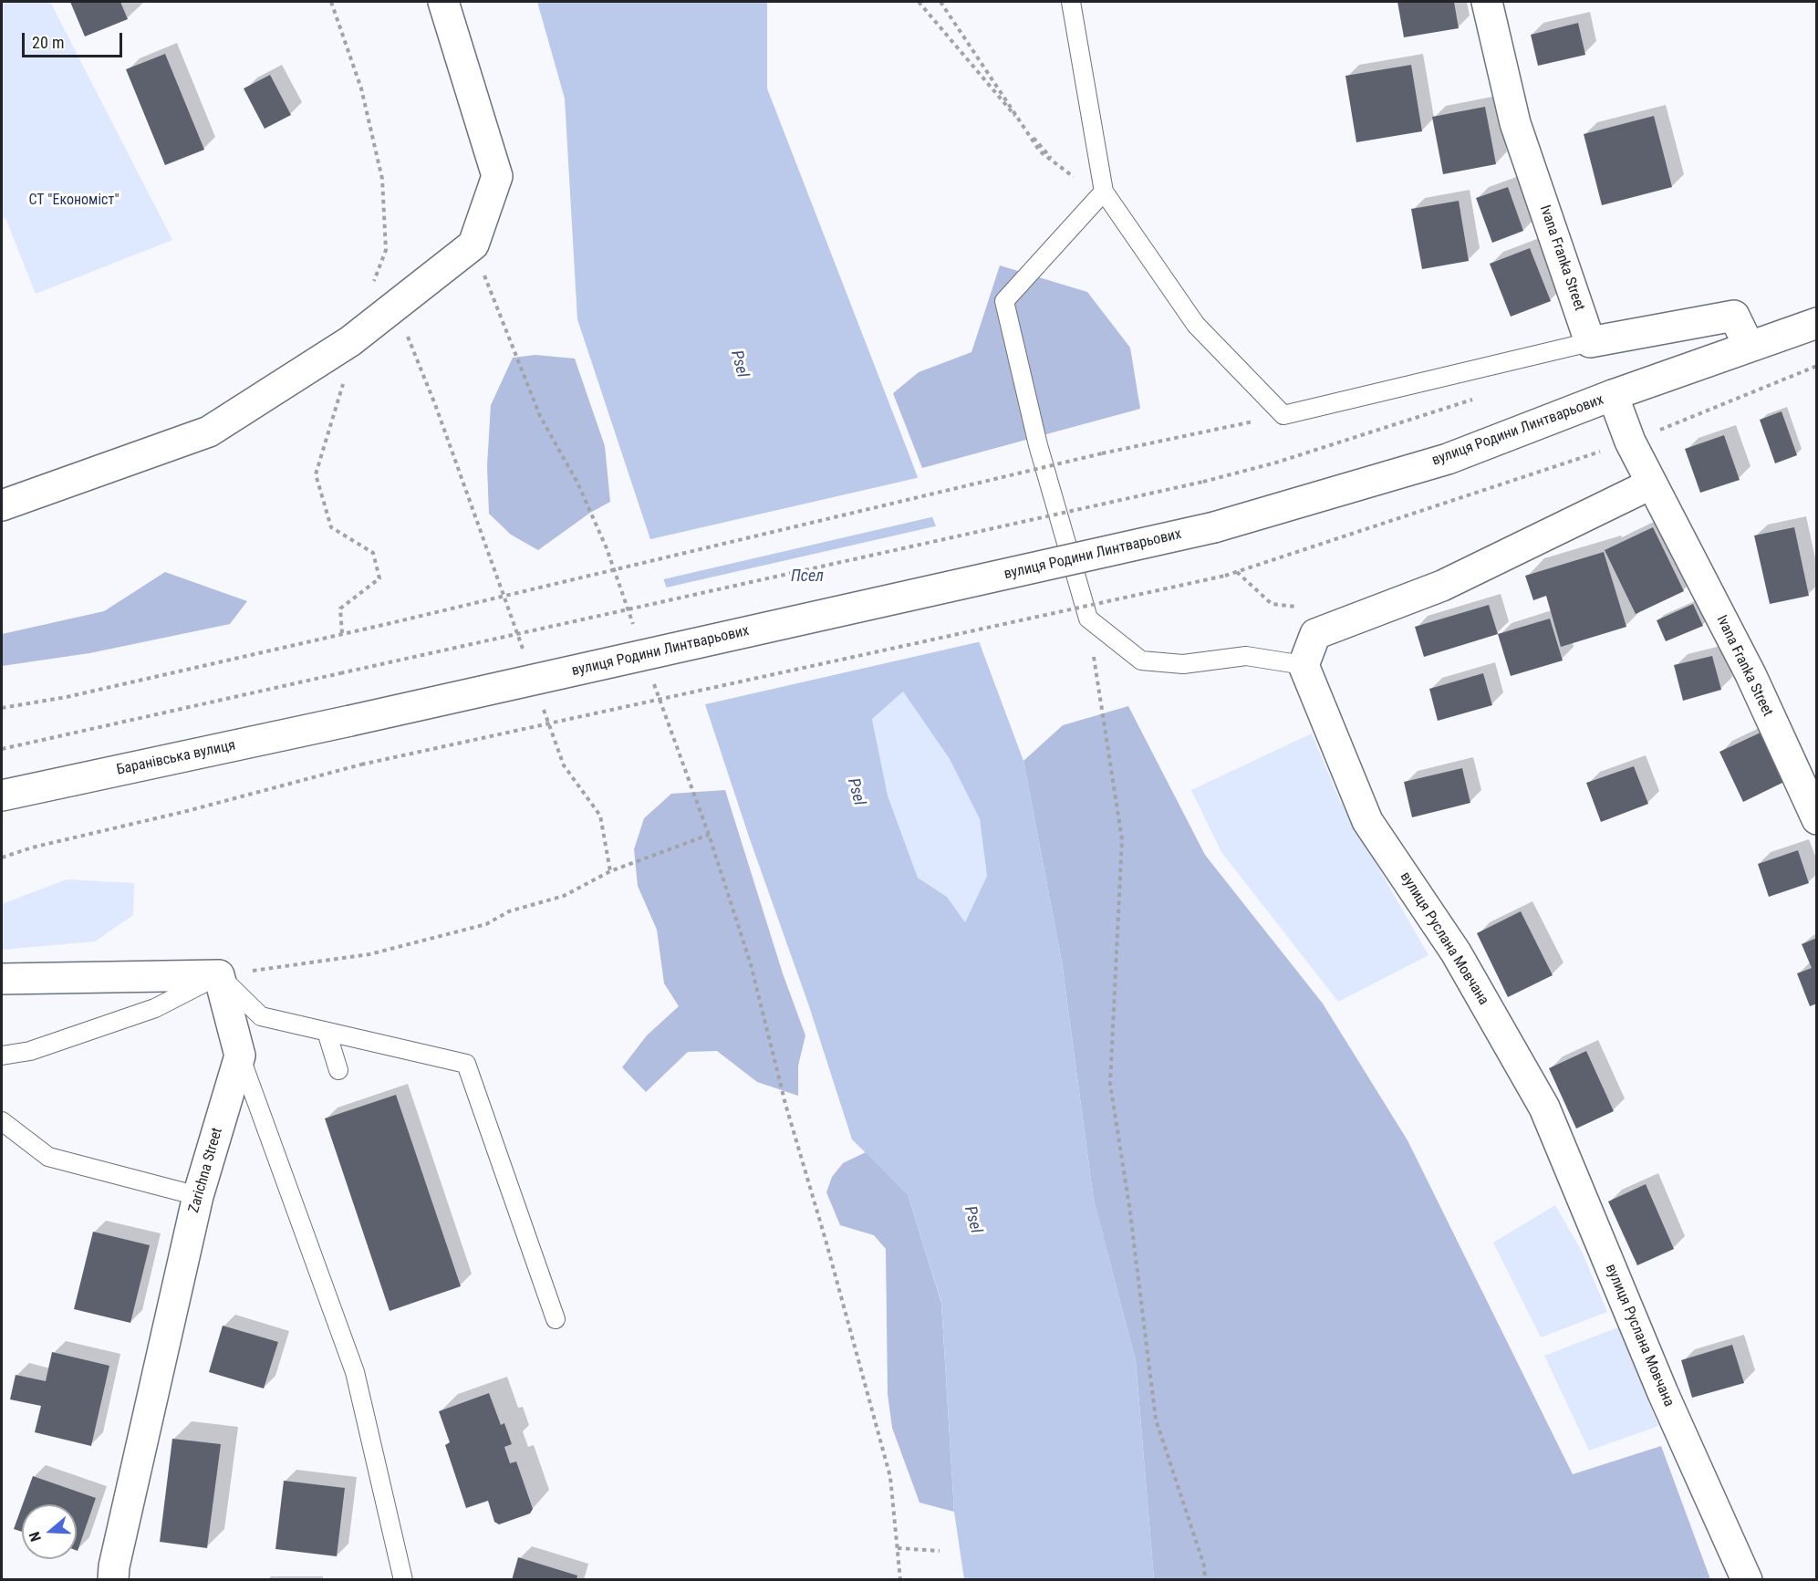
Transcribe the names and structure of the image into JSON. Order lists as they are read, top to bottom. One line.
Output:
{"streets":{"street":["Ivana Franka Street","вулиця Родини Линтварьових","Баранівська вулиця","вулиця Руслана Мовчана","Zarichna Street"]},"crossings":[["Ivana Franka Street","вулиця Родини Линтварьових"],["вулиця Родини Линтварьових","Баранівська вулиця"]],"water":["Psel","Псел"],"parks":["СТ \"Економіст\""],"scale_bar":"20 m","north":"left"}
